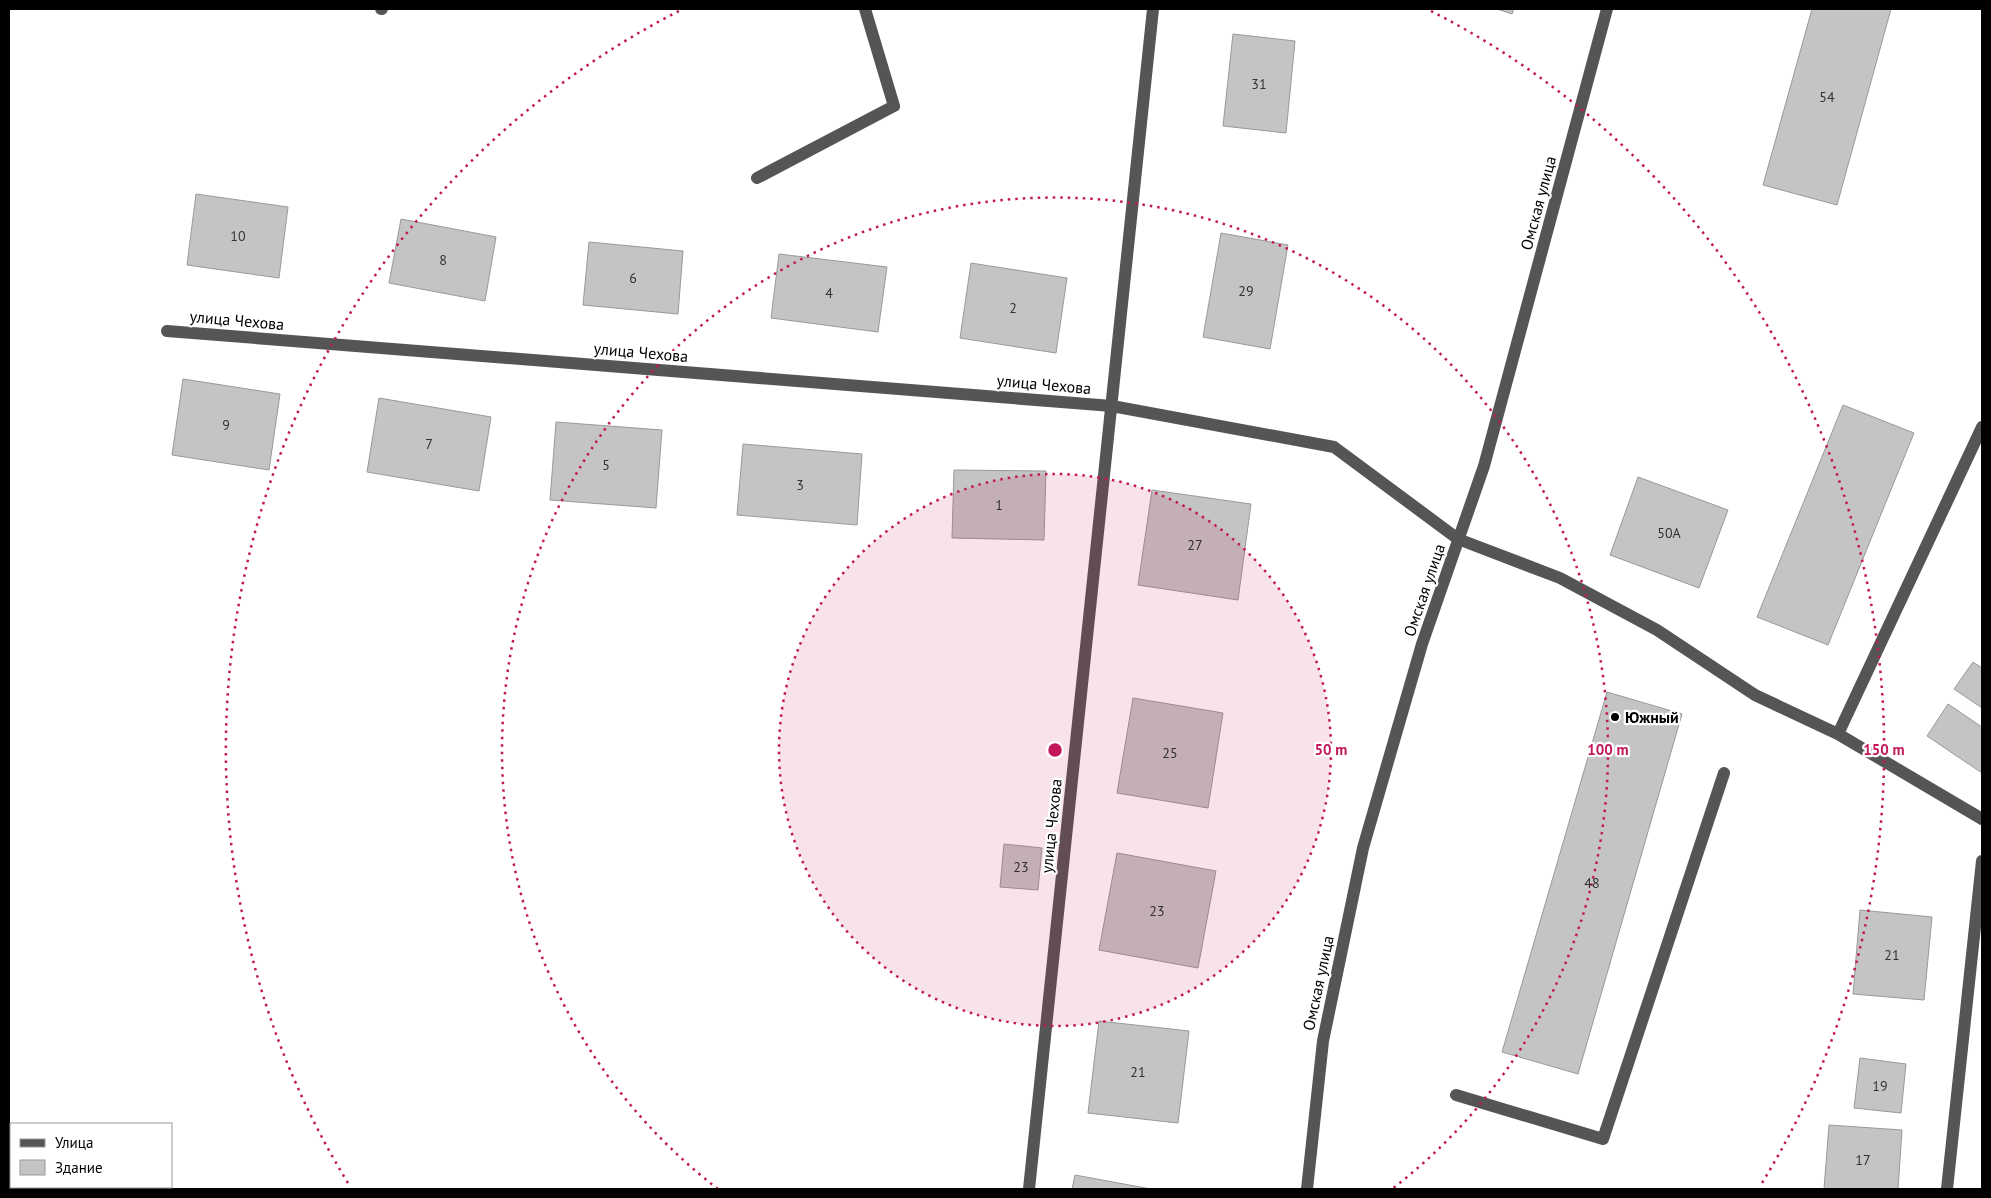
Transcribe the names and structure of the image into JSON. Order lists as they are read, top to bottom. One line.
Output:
{"streets":{"street":["Омская улица","улица Чехова"]},"places":["Южный"],"house_numbers":["31","54","10","8","6","29","4","2","9","7","5","3","1","50А","27","25","23","48","23","21","21","19","17"],"legend":["Улица","Здание"],"rings":["50 m","100 m","150 m"]}
